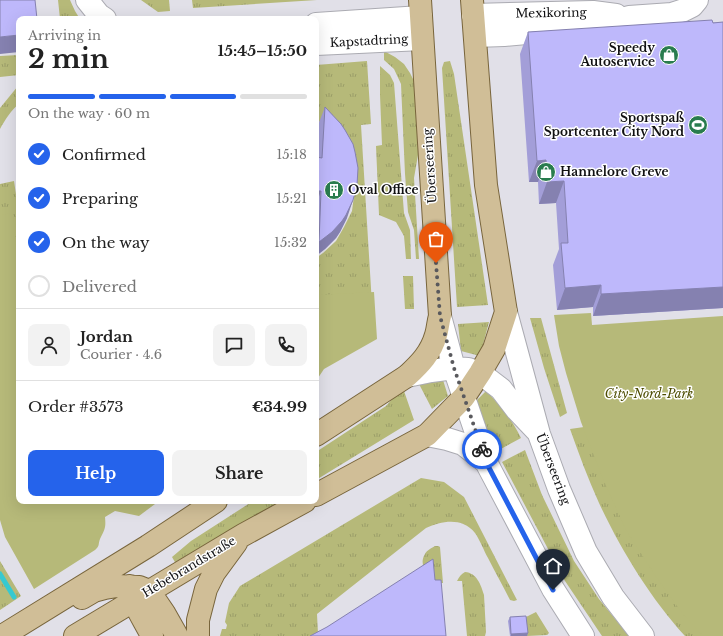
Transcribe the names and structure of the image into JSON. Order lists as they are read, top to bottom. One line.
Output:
{"streets":{"main road":["Überseering","Hebebrandstraße"],"street":["Mexikoring","Kapstadtring"]},"crossings":[["Mexikoring","Überseering"],["Kapstadtring","Überseering"]],"parks":["City-Nord-Park"],"places":{"shop":["Speedy Autoservice","Hannelore Greve"],"sports":["Sportspaß Sportcenter City Nord"],"building":["Oval Office"]},"page":{"heading":["2 min","Arriving in","15:45–15:50"],"panel":["Jordan","Courier · 4.6","Order #3573","€34.99"],"bar":"On the way · 60 m","list":[["Confirmed","15:18"],["Preparing","15:21"],["On the way","15:32"],"Delivered"],"buttons":["Help","Share"]}}
